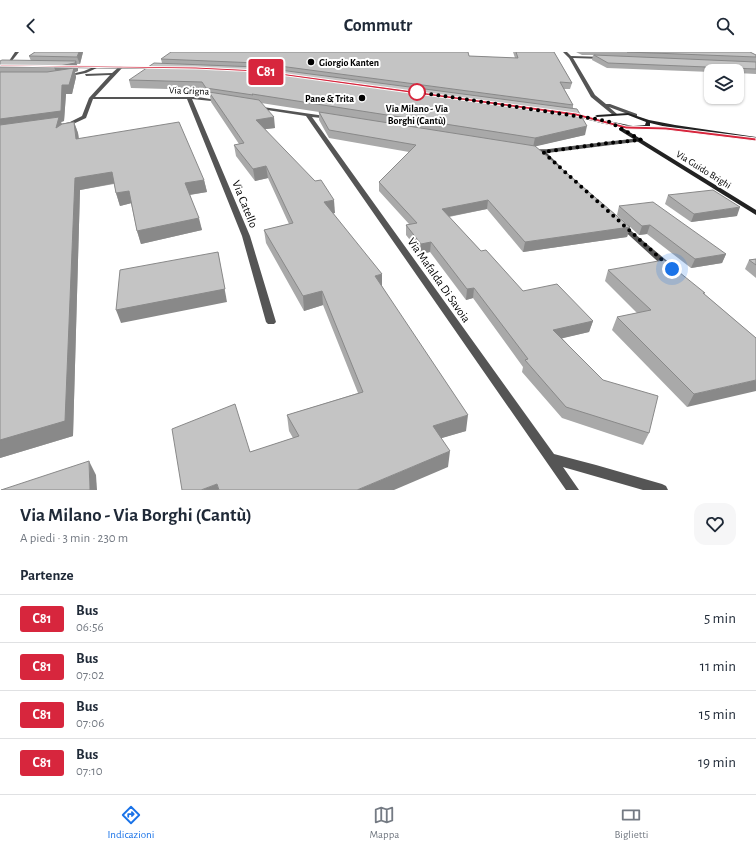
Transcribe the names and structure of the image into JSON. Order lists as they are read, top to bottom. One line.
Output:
{"streets":{"main road":["Via Guido Brighi"],"street":["Via Grigna","Via Catello","Via Mafalda Di Savoia"]},"crossings":[["Via Grigna","Via Catello"]],"places":["Giorgio Kanten","Via Milano - Via Borghi (Cantù)","Pane & Trita"],"lines":["bus line C81"],"page":{"header":"Commutr","on_map":"C81","heading":[["Via Milano - Via Borghi (Cantù)","A piedi · 3 min · 230 m"],"Partenze"],"list":[{"mark":"C81","name":"Bus","note":"06:56","value":"5 min"},{"mark":"C81","name":"Bus","note":"07:02","value":"11 min"},{"mark":"C81","name":"Bus","note":"07:06","value":"15 min"},{"mark":"C81","name":"Bus","note":"07:10","value":"19 min"}],"tabs":["Indicazioni","Mappa","Biglietti"]}}
